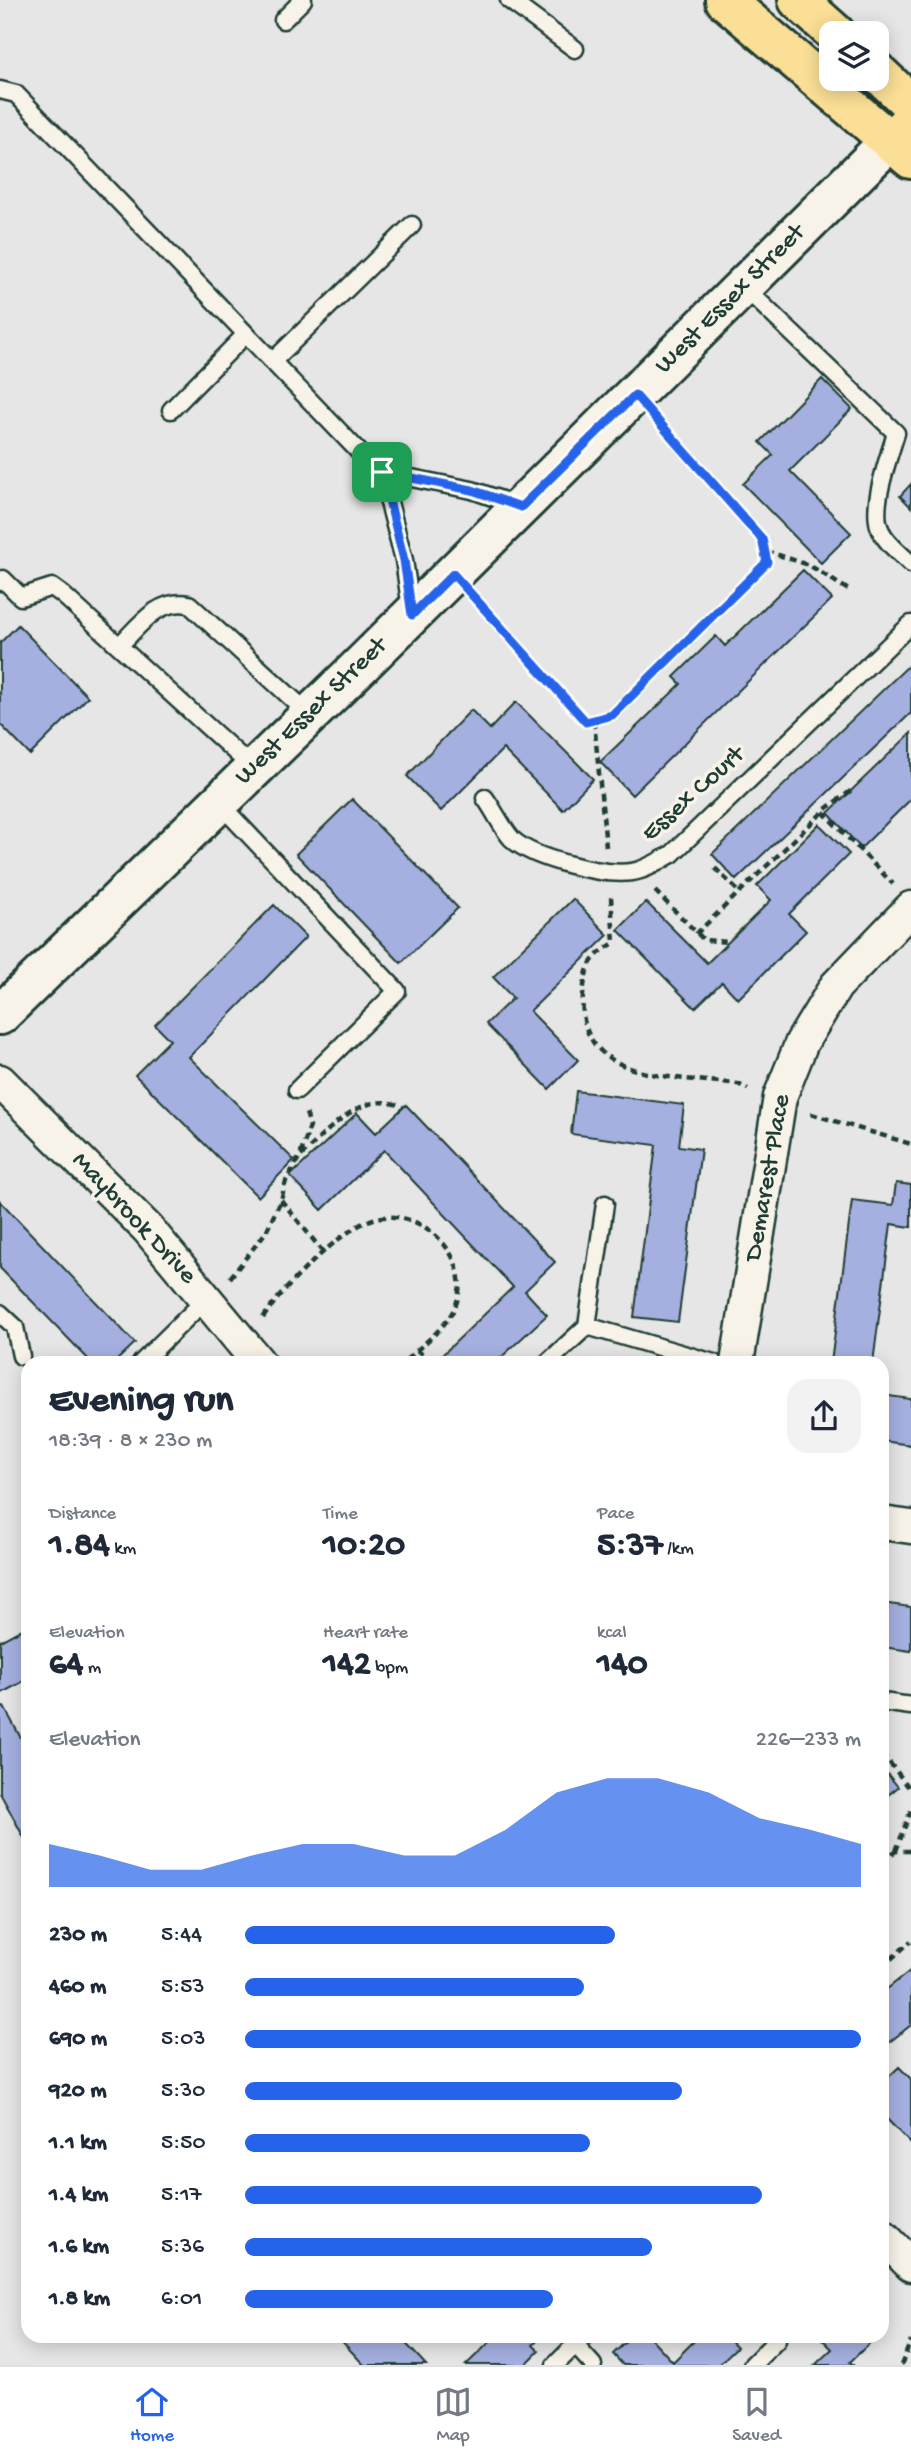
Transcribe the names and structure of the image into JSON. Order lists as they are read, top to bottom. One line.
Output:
{"streets":{"main road":["West Essex Street"],"street":["Demarest Place","Maybrook Drive"],"lane":["Essex Court"]},"page":{"heading":["Evening run","18:39 · 8 × 230 m"],"stats":[["Distance","1.84 km"],["Time","10:20"],["Pace","5:37 /km"],["Elevation","64 m"],["Heart rate","142 bpm"],["kcal","140"]],"chart":["Elevation","226–233 m"],"list":[{"name":"230 m","note":"5:44"},{"name":"460 m","note":"5:53"},{"name":"690 m","note":"5:03"},{"name":"920 m","note":"5:30"},{"name":"1.1 km","note":"5:50"},{"name":"1.4 km","note":"5:17"},{"name":"1.6 km","note":"5:36"},{"name":"1.8 km","note":"6:01"}],"tabs":["Home","Map","Saved"]}}
